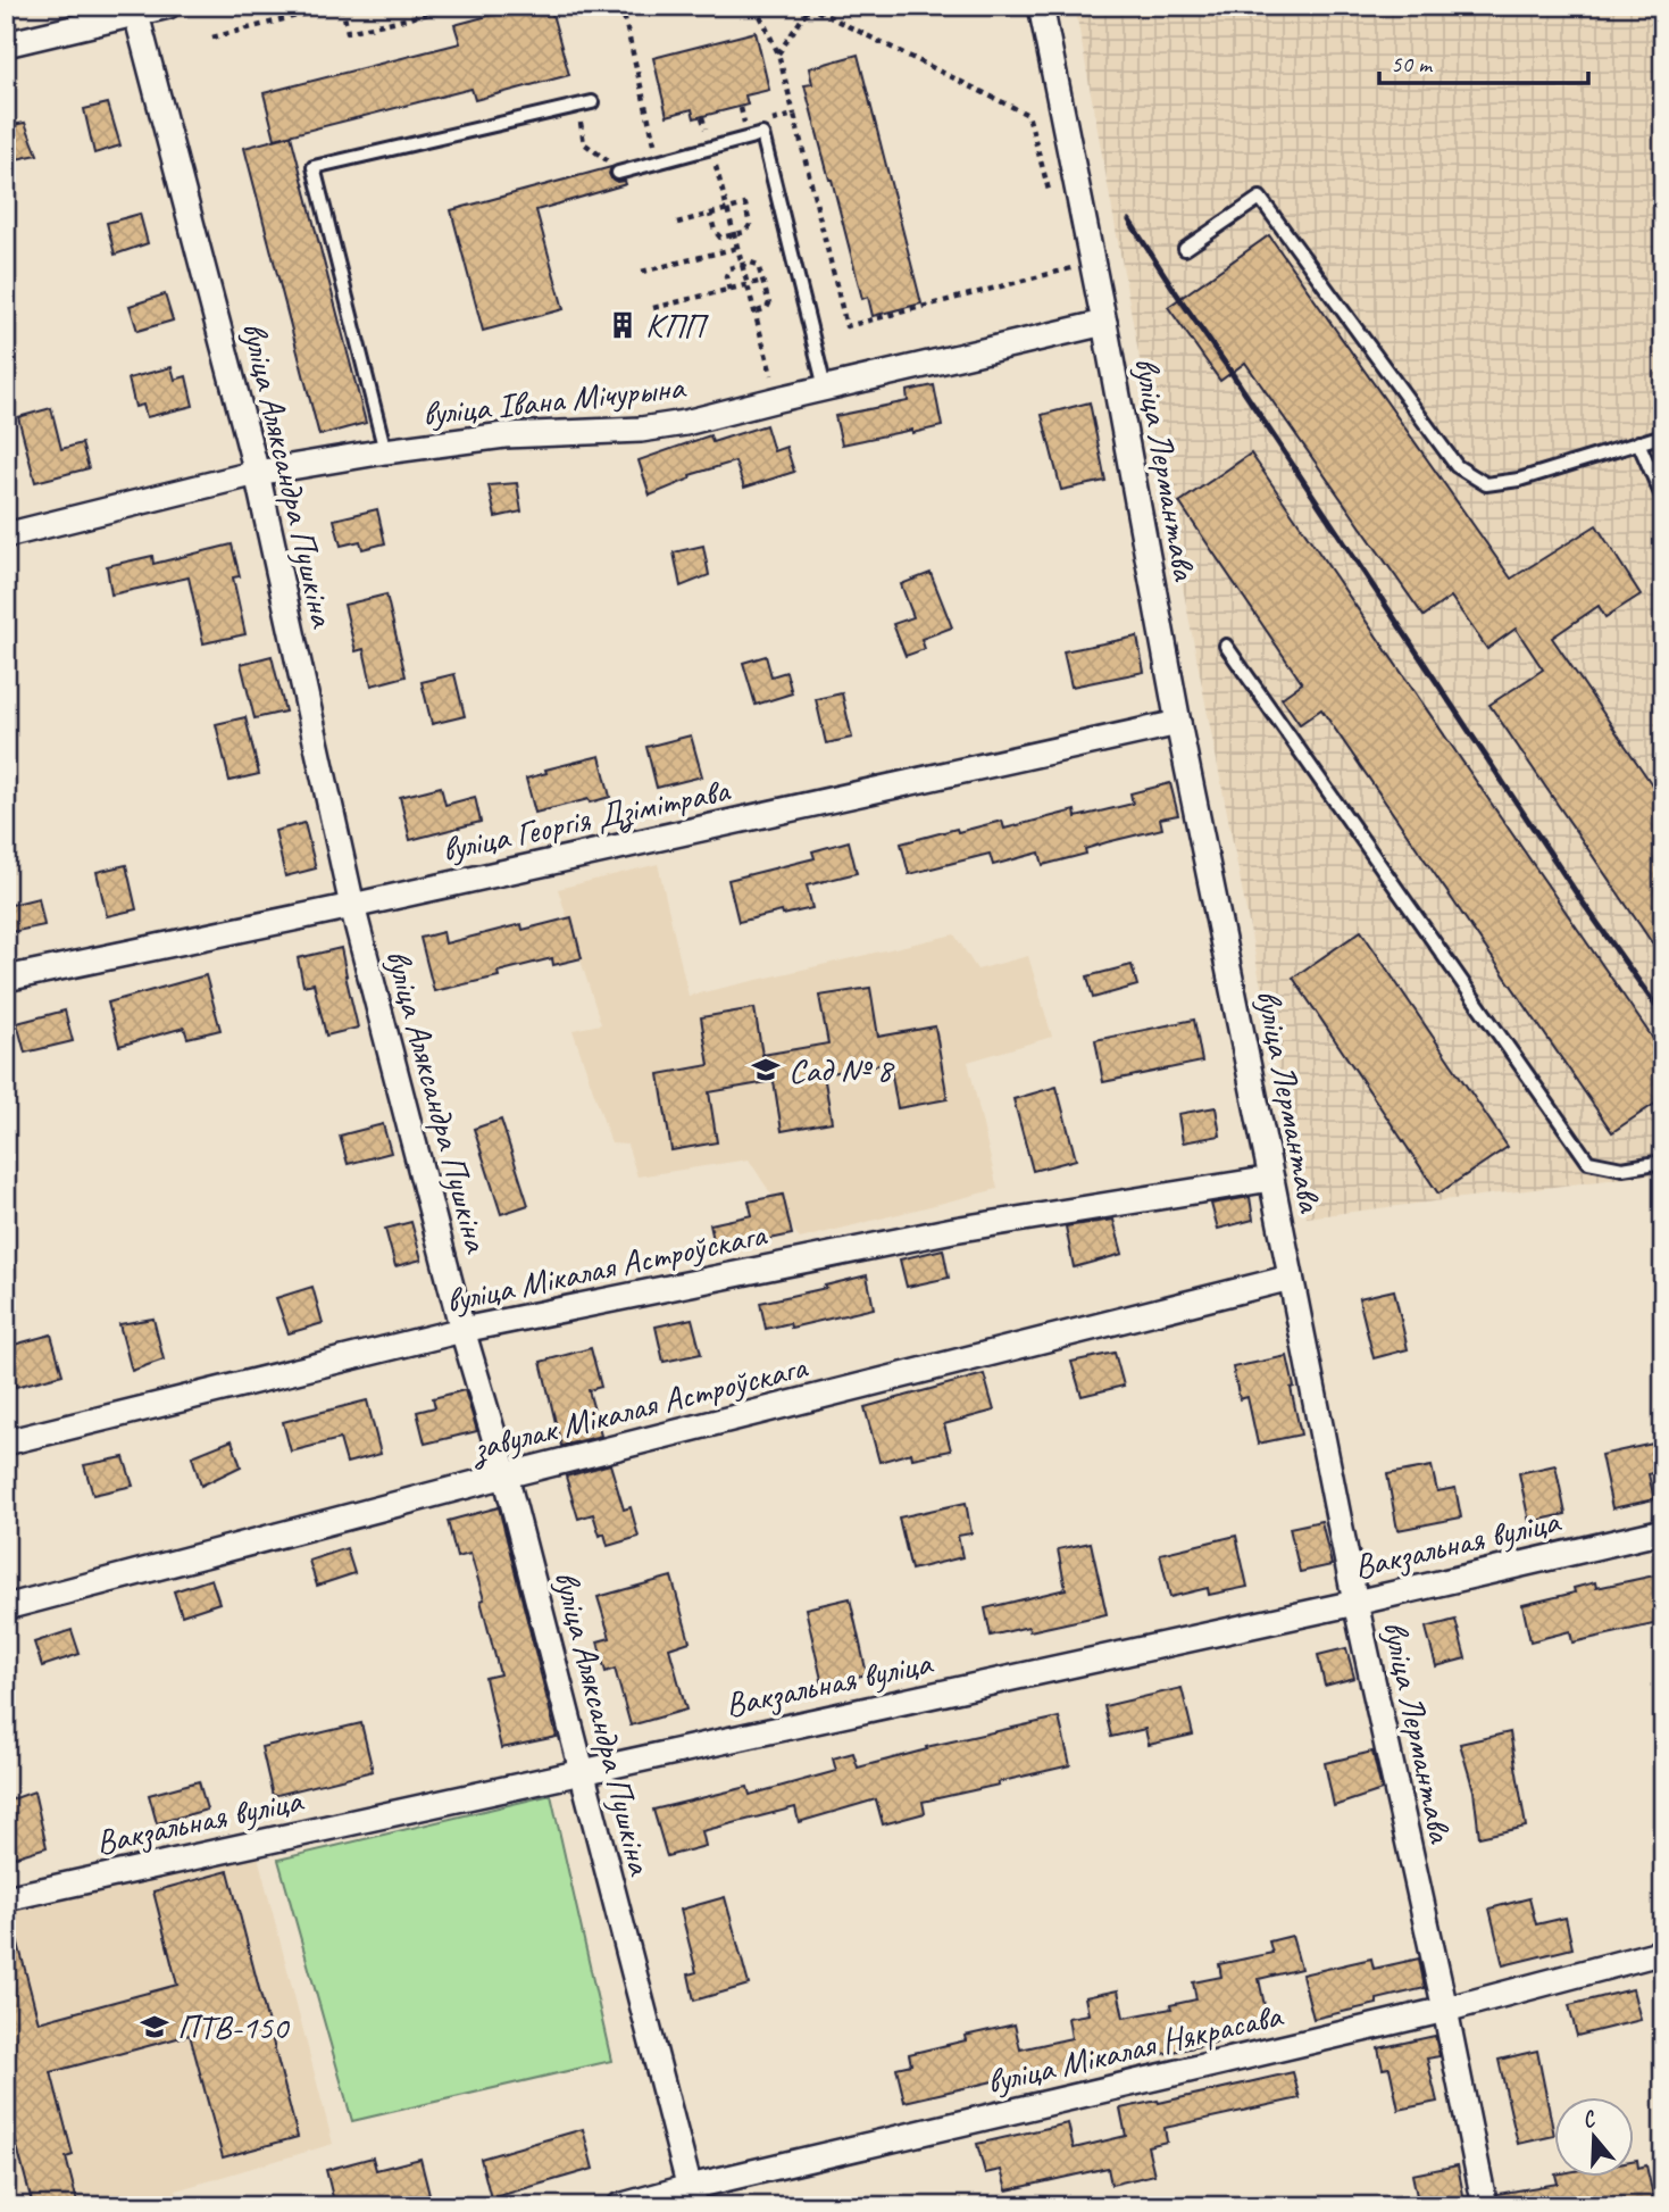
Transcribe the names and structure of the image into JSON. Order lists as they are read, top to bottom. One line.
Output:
{"streets":{"street":["вуліца Івана Мічурына","вуліца Лермантава","вуліца Аляксандра Пушкіна","вуліца Георгія Дзімітрава","вуліца Мікалая Астроўскага","завулак Мікалая Астроўскага","Вакзальная вуліца","вуліца Мікалая Някрасава"]},"crossings":[["вуліца Івана Мічурына","вуліца Лермантава"],["вуліца Івана Мічурына","вуліца Аляксандра Пушкіна"],["вуліца Лермантава","вуліца Георгія Дзімітрава"],["вуліца Лермантава","вуліца Мікалая Астроўскага"],["вуліца Лермантава","завулак Мікалая Астроўскага"],["вуліца Лермантава","Вакзальная вуліца"],["вуліца Лермантава","вуліца Мікалая Някрасава"],["вуліца Аляксандра Пушкіна","вуліца Георгія Дзімітрава"],["вуліца Аляксандра Пушкіна","вуліца Мікалая Астроўскага"],["вуліца Аляксандра Пушкіна","завулак Мікалая Астроўскага"],["вуліца Аляксандра Пушкіна","Вакзальная вуліца"],["вуліца Аляксандра Пушкіна","вуліца Мікалая Някрасава"]],"places":{"building":["КПП"],"school or university":["Сад № 8","ПТВ-150"]},"scale_bar":"50 m","north":"top"}
